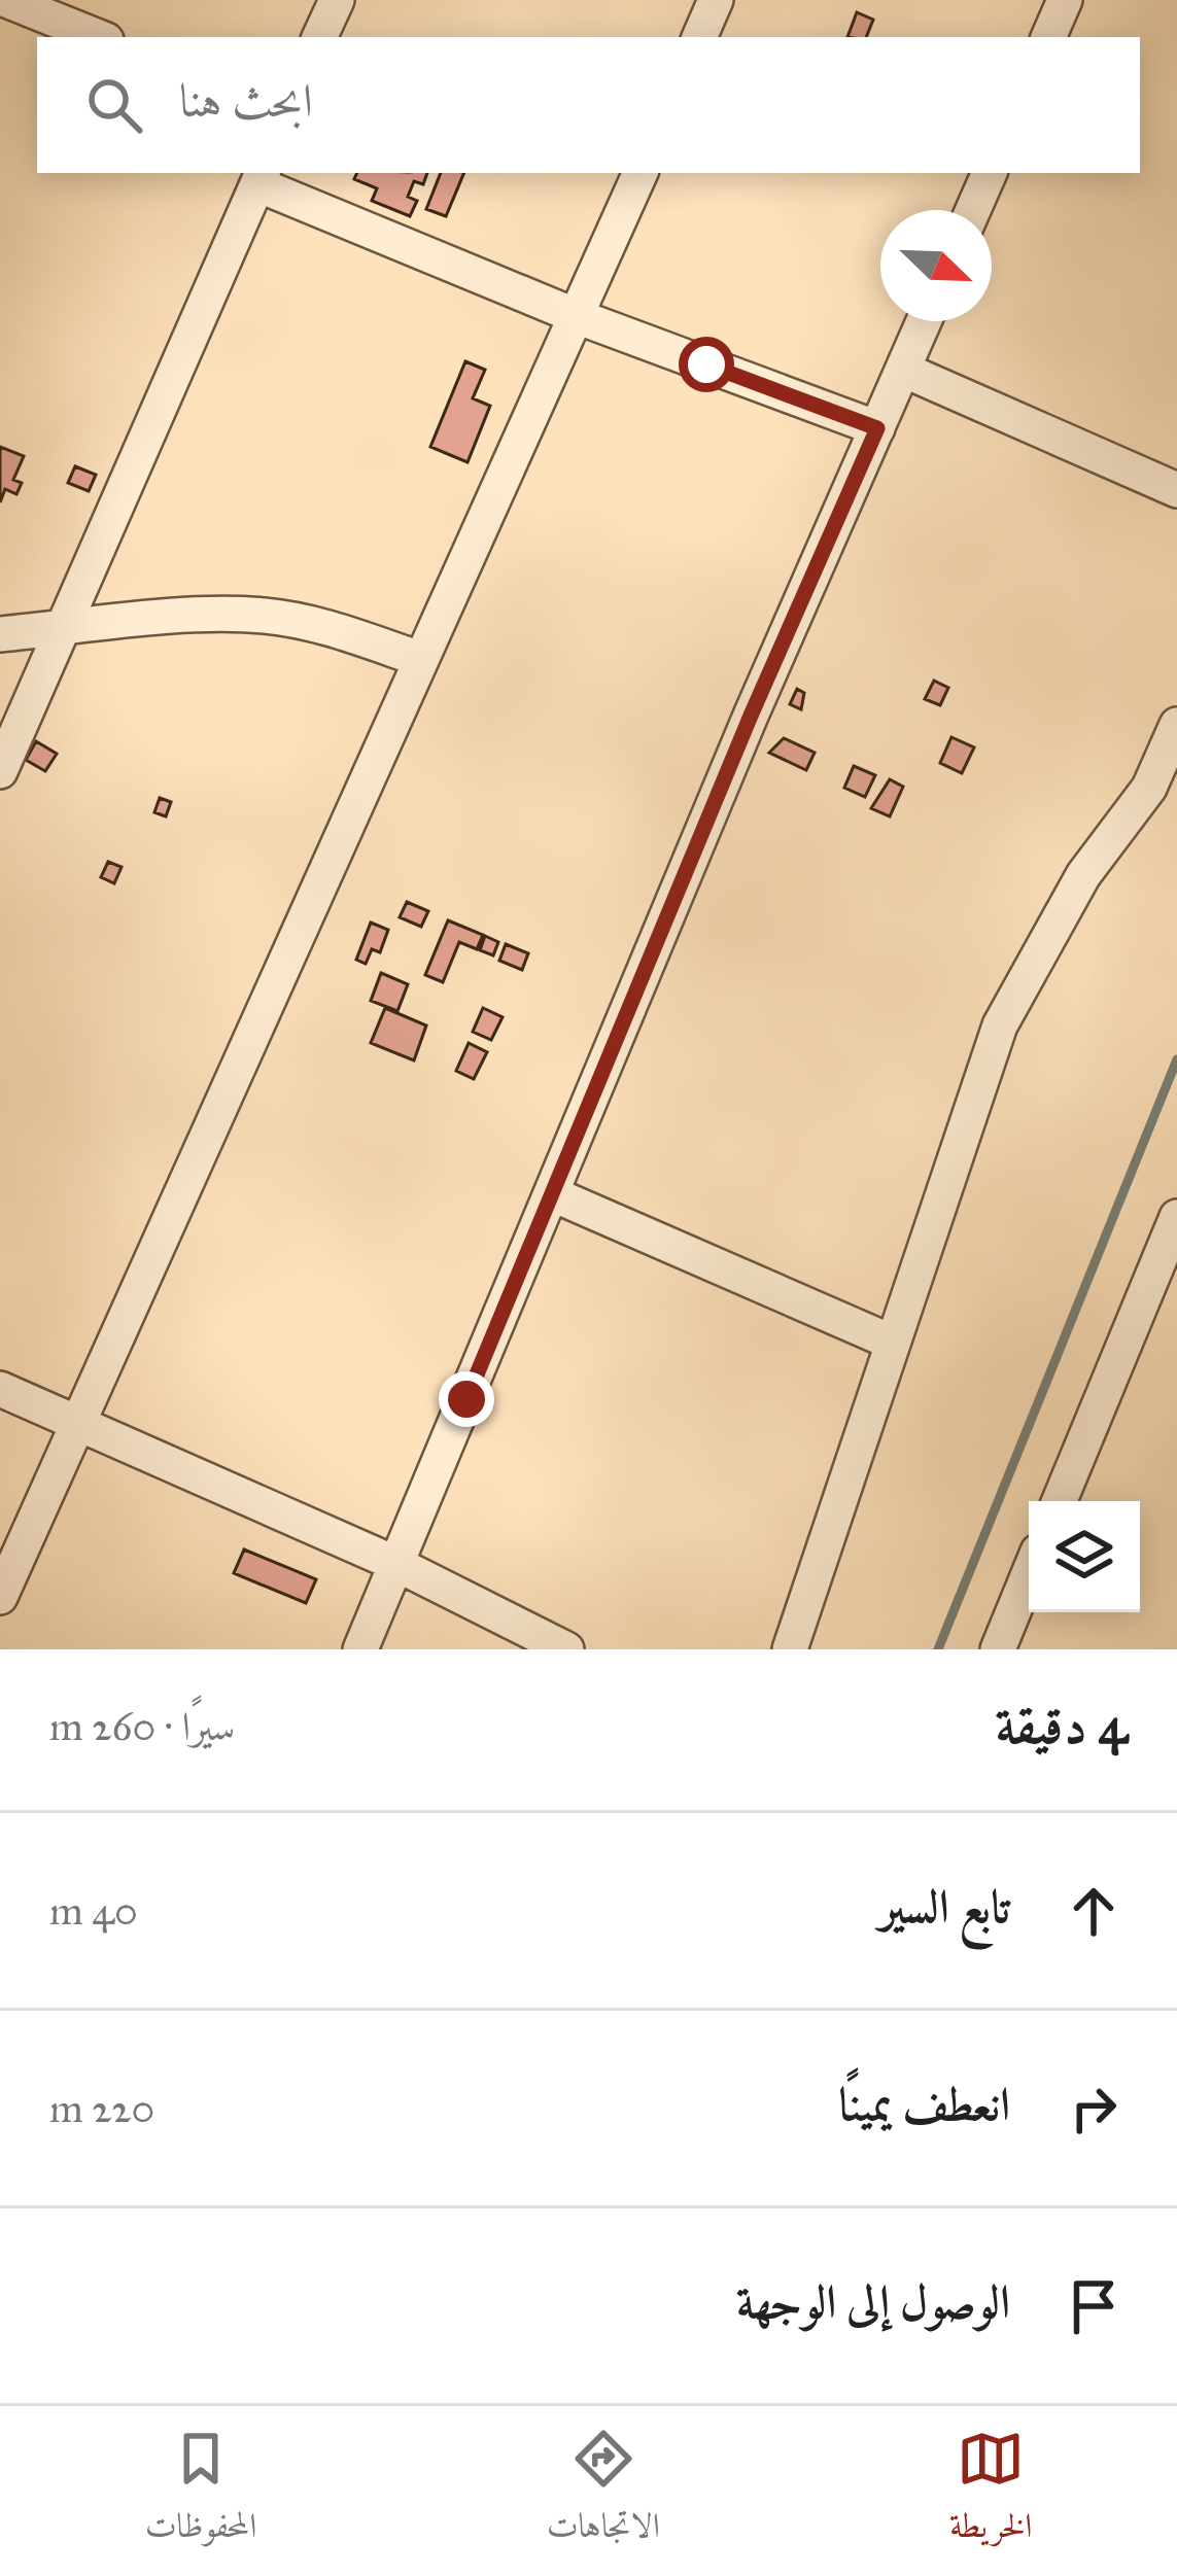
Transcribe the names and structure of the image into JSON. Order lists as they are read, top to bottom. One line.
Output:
{"north":"bottom right","page":{"search":"ابحث هنا","heading":["4 دقيقة","سيرًا · 260 m"],"list":[["تابع السير","40 m"],["انعطف يمينًا","220 m"],"الوصول إلى الوجهة"],"nav":["الخريطة","الاتجاهات","المحفوظات"]}}
